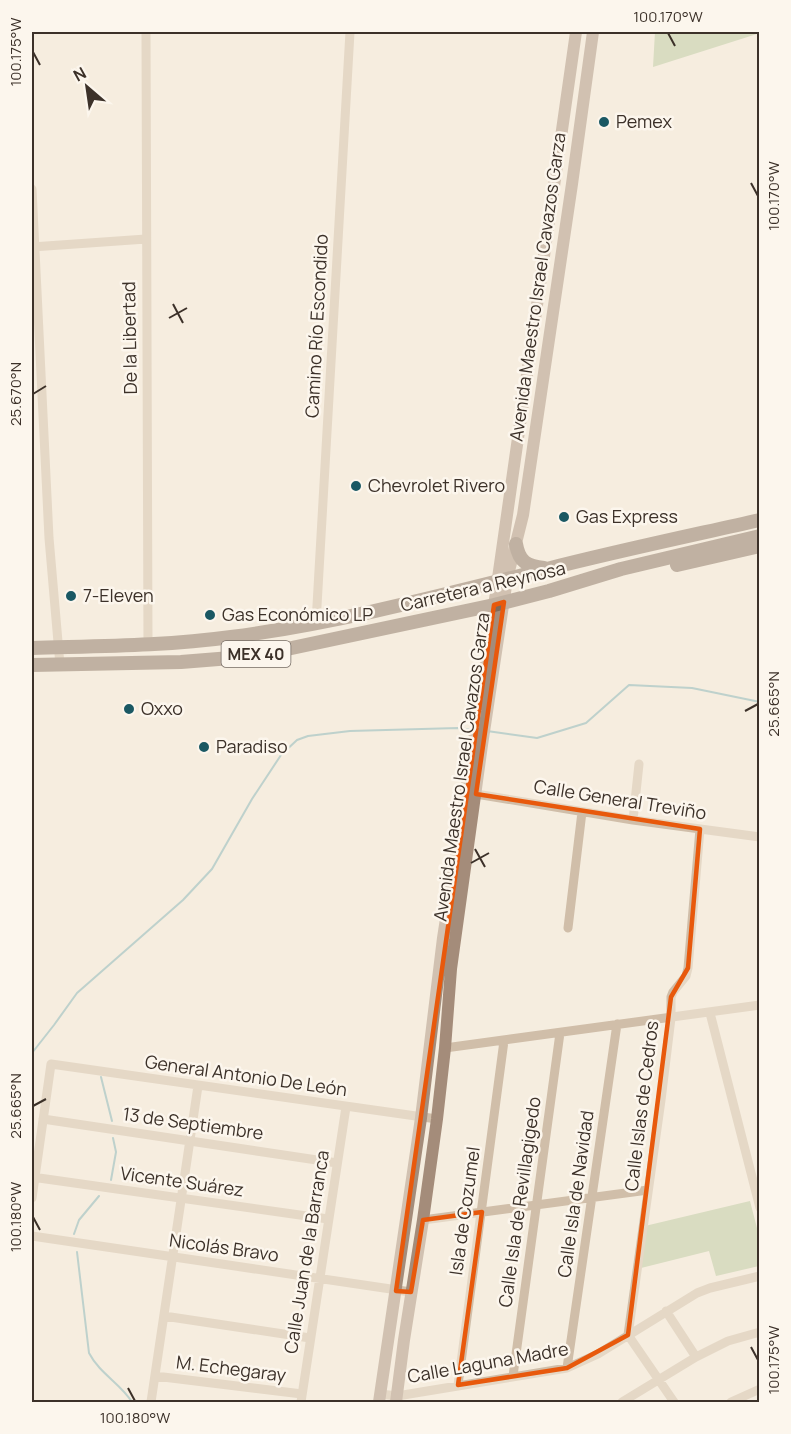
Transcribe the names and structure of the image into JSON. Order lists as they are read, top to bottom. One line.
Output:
{"streets":{"main road":["Avenida Maestro Israel Cavazos Garza","Carretera a Reynosa","MEX 40"],"street":["Camino Río Escondido","De la Libertad","Calle General Treviño","General Antonio De León","Calle Islas de Cedros","13 de Septiembre","Vicente Suárez","Calle Isla de Navidad","Calle Isla de Revillagigedo","Isla de Cozumel","Nicolás Bravo","Calle Juan de la Barranca","Calle Laguna Madre","M. Echegaray"]},"crossings":[["Avenida Maestro Israel Cavazos Garza","Carretera a Reynosa"],["Avenida Maestro Israel Cavazos Garza","Calle General Treviño"],["Avenida Maestro Israel Cavazos Garza","General Antonio De León"],["Avenida Maestro Israel Cavazos Garza","Nicolás Bravo"],["Avenida Maestro Israel Cavazos Garza","Calle Laguna Madre"],["Camino Río Escondido","Carretera a Reynosa"],["De la Libertad","Carretera a Reynosa"],["Calle General Treviño","Calle Islas de Cedros"],["General Antonio De León","13 de Septiembre"],["General Antonio De León","Calle Juan de la Barranca"],["Calle Islas de Cedros","Calle Laguna Madre"],["13 de Septiembre","Calle Juan de la Barranca"],["Vicente Suárez","Calle Juan de la Barranca"],["Calle Isla de Navidad","Calle Laguna Madre"],["Calle Isla de Revillagigedo","Calle Laguna Madre"],["Isla de Cozumel","Calle Laguna Madre"],["Nicolás Bravo","Calle Juan de la Barranca"],["Calle Juan de la Barranca","M. Echegaray"]],"places":["Pemex","Chevrolet Rivero","Gas Express","7-Eleven","Gas Económico LP","Oxxo","Paradiso"],"north":"top left","coordinates":["100.170°W","100.175°W","25.670°N","25.665°N","100.180°W"]}
